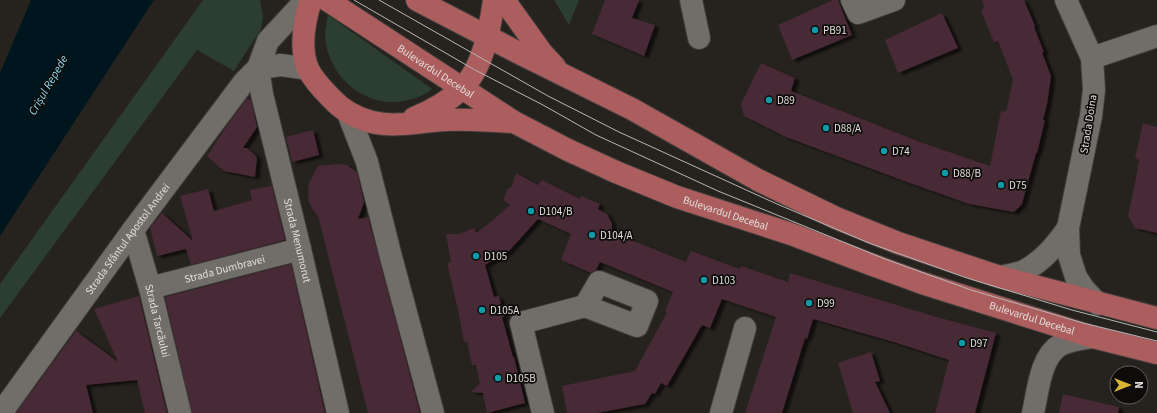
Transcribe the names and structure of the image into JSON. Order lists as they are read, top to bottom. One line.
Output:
{"streets":{"main road":["Bulevardul Decebal"],"street":["Strada Doina","Strada Sfântul Apostol Andrei","Strada Menumorut","Strada Dumbravei","Strada Tarcăului"]},"crossings":[["Strada Sfântul Apostol Andrei","Strada Menumorut"],["Strada Sfântul Apostol Andrei","Strada Tarcăului"],["Strada Menumorut","Strada Dumbravei"],["Strada Dumbravei","Strada Tarcăului"]],"water":["Crișul Repede"],"places":["PB91","D89","D88/A","D74","D88/B","D75","D104/B","D104/A","D105","D103","D99","D105A","D97","D105B"],"north":"right"}
